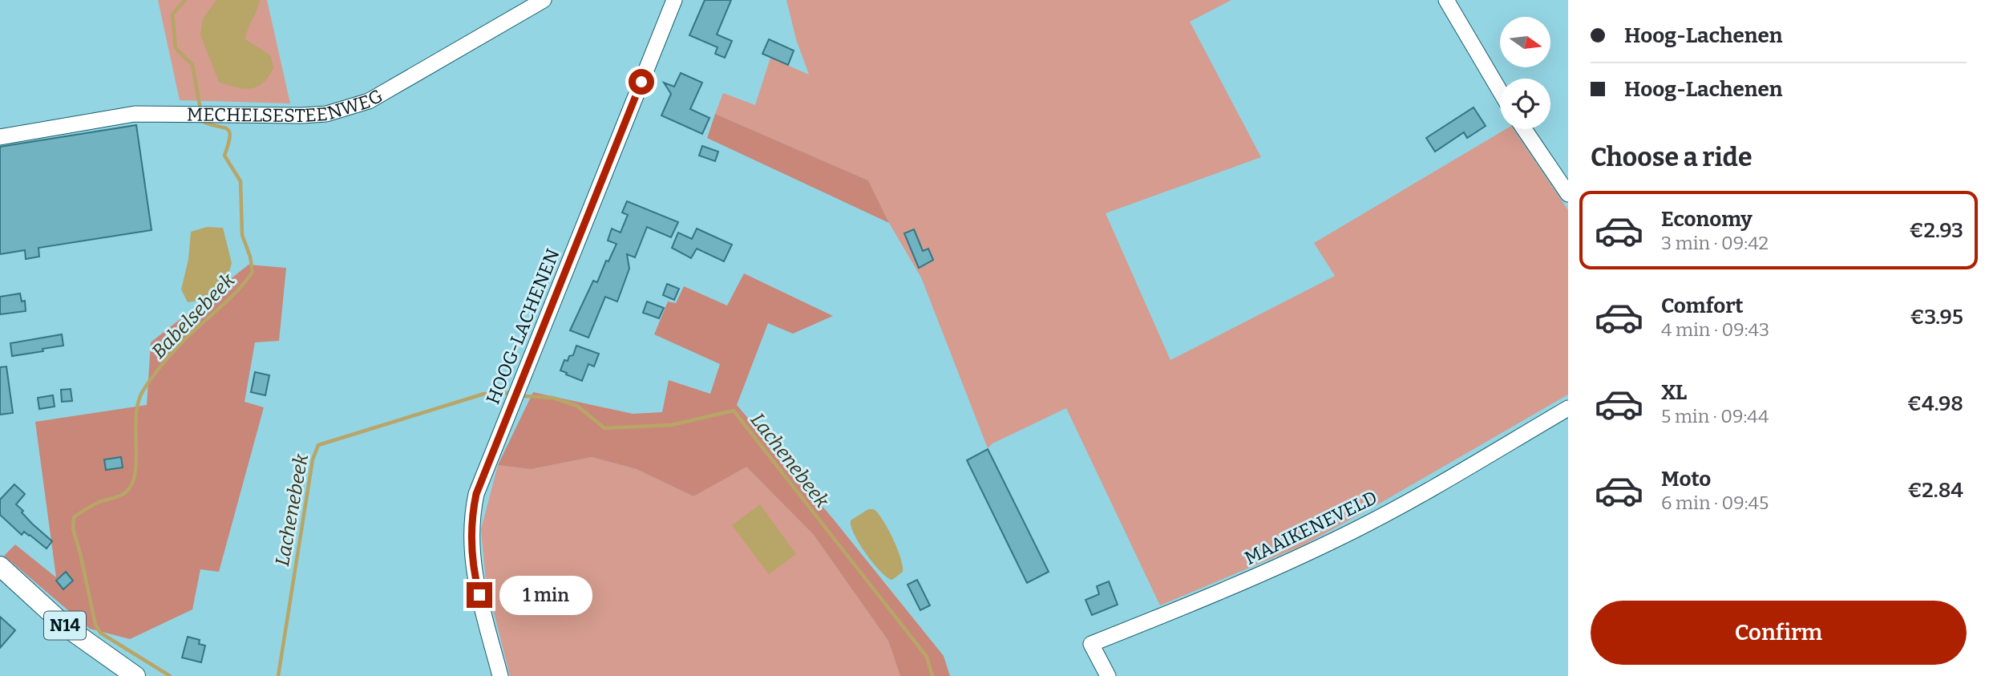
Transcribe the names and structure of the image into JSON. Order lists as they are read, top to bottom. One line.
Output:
{"streets":{"main road":["N14"],"street":["MECHELSESTEENWEG","HOOG-LACHENEN","MAAIKENEVELD"]},"water":["Babelsebeek","Lachenebeek"],"north":"right","page":{"banner":["Hoog-Lachenen","Hoog-Lachenen"],"heading":"Choose a ride","list":[{"name":"Economy","note":"3 min · 09:42","value":"€2.93"},{"name":"Comfort","note":"4 min · 09:43","value":"€3.95"},{"name":"XL","note":"5 min · 09:44","value":"€4.98"},{"name":"Moto","note":"6 min · 09:45","value":"€2.84"}],"bubble":"1 min","buttons":"Confirm"}}
